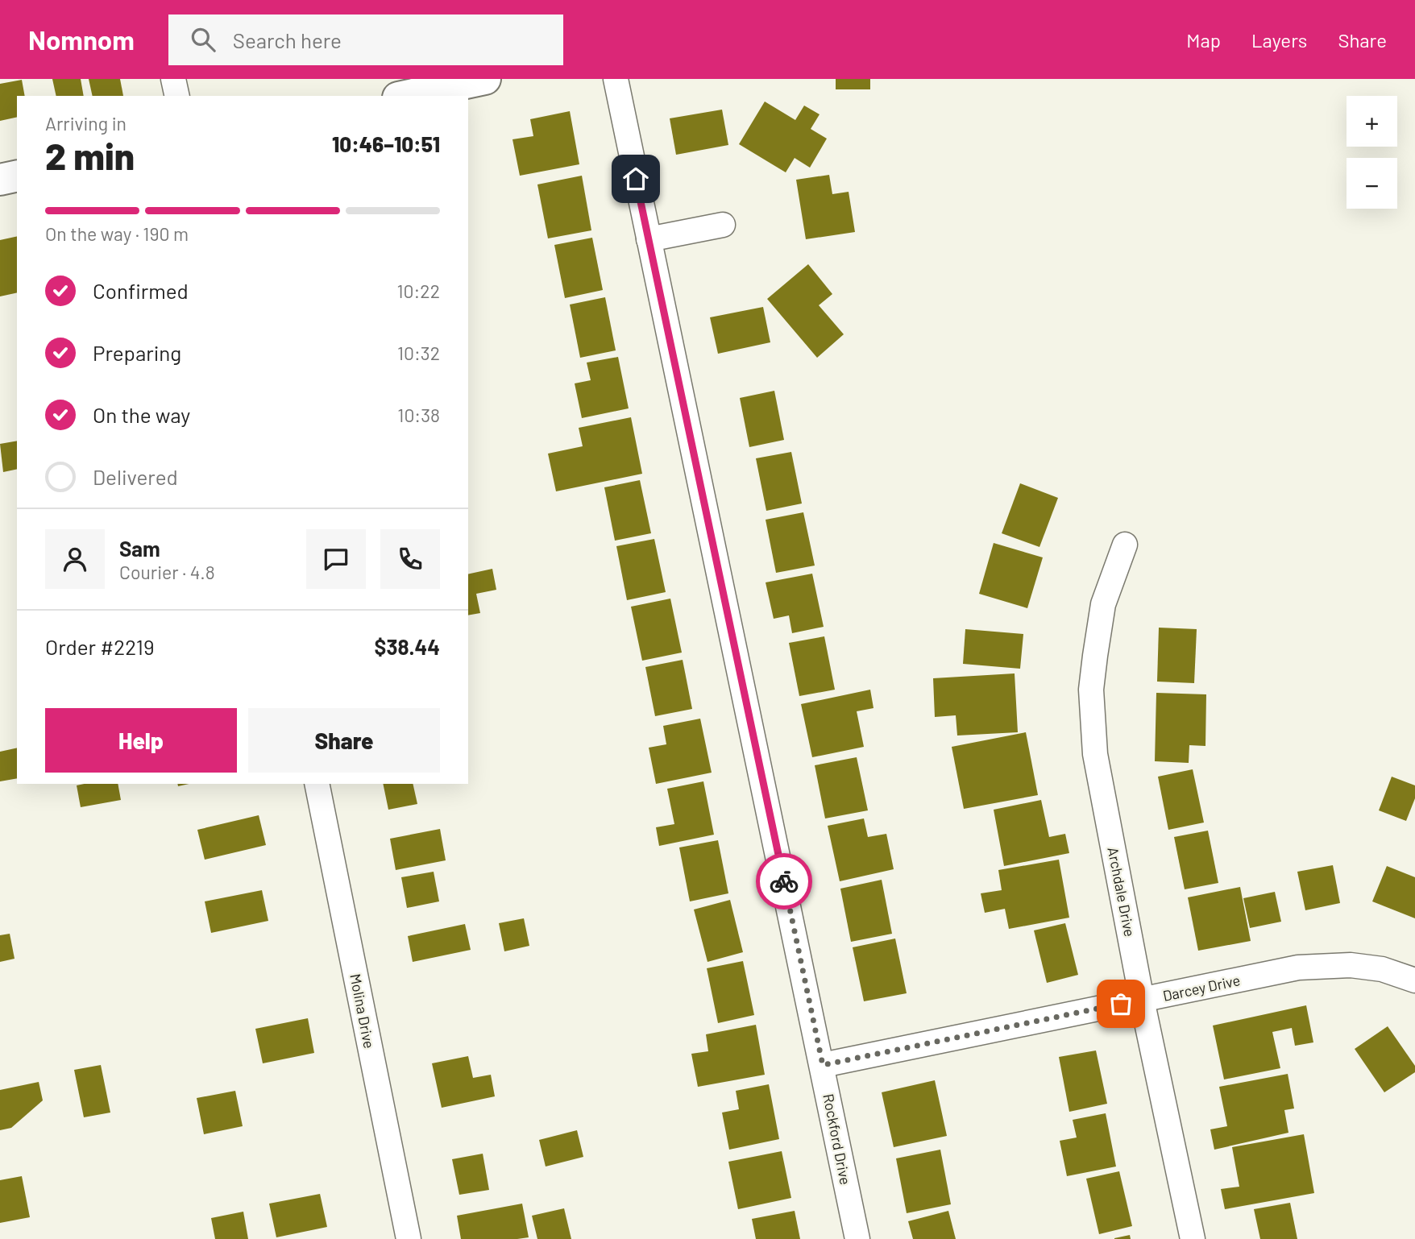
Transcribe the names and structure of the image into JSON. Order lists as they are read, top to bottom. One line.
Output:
{"streets":{"street":["Archdale Drive","Darcey Drive","Molina Drive","Rockford Drive"]},"crossings":[["Archdale Drive","Darcey Drive"],["Darcey Drive","Rockford Drive"]],"page":{"header":"Nomnom","search":"Search here","nav":["Map","Layers","Share"],"map_buttons":["+","−"],"heading":["2 min","Arriving in","10:46–10:51"],"panel":["Sam","Courier · 4.8","Order #2219","$38.44"],"bar":"On the way · 190 m","list":[["Confirmed","10:22"],["Preparing","10:32"],["On the way","10:38"],"Delivered"],"buttons":["Help","Share"]}}
